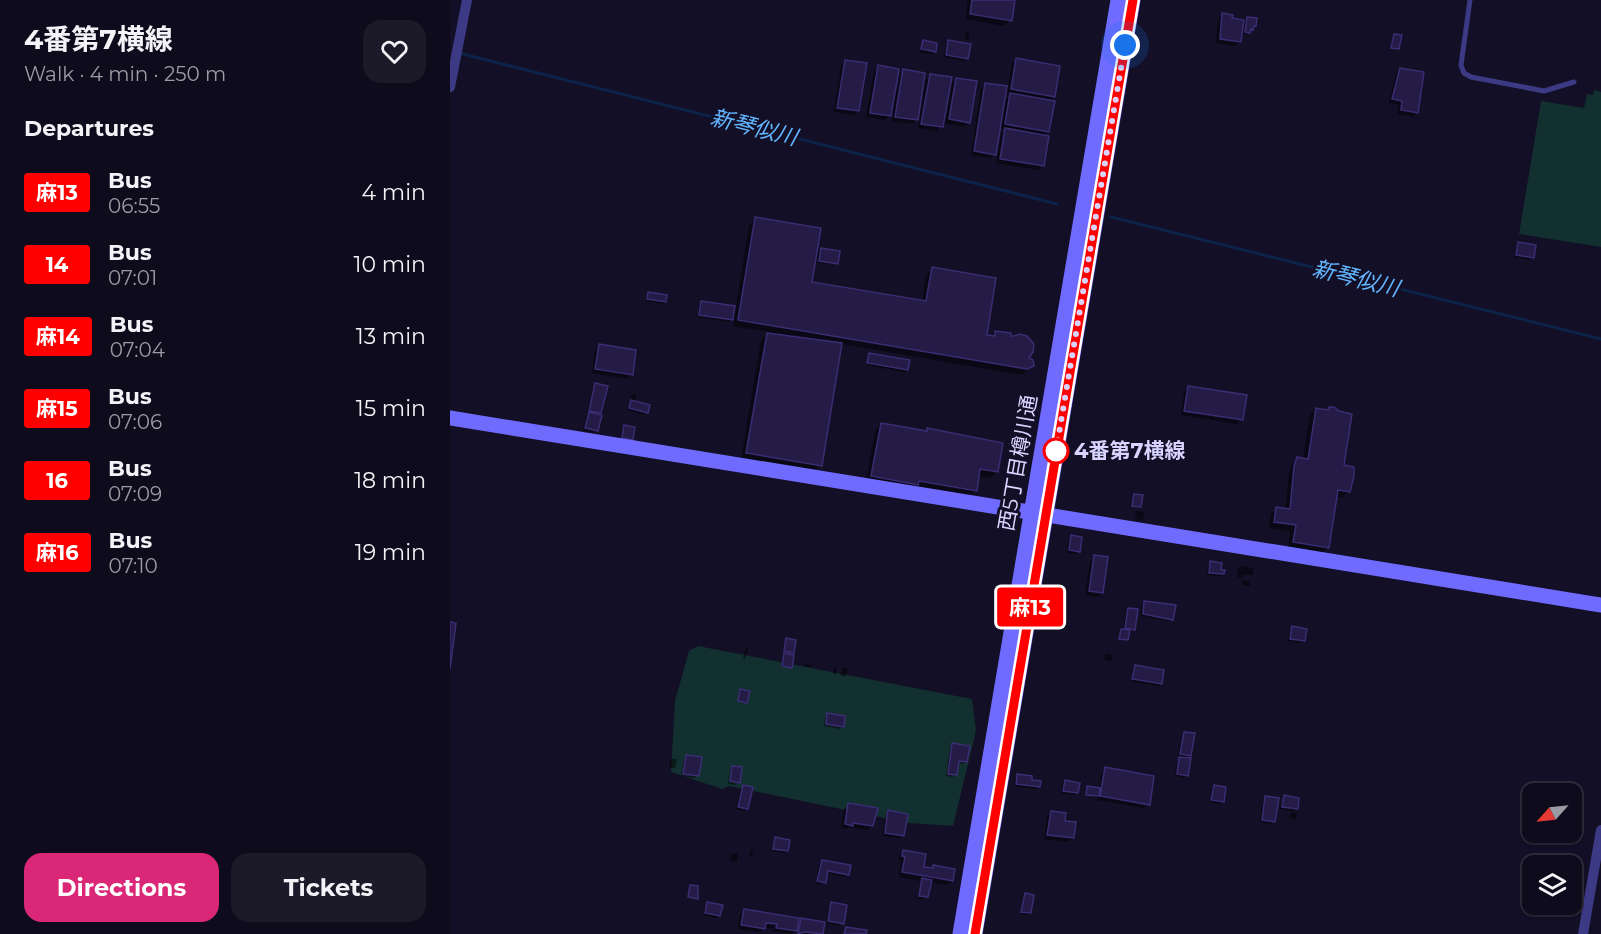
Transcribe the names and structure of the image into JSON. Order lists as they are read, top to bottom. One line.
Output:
{"streets":{"main road":["西5丁目樽川通"]},"water":["新琴似川"],"places":["4番第7横線"],"lines":["bus line 麻13"],"north":"bottom left","page":{"heading":[["4番第7横線","Walk · 4 min · 250 m"],"Departures"],"on_map":"麻13","list":[{"mark":"麻13","name":"Bus","note":"06:55","value":"4 min"},{"mark":"14","name":"Bus","note":"07:01","value":"10 min"},{"mark":"麻14","name":"Bus","note":"07:04","value":"13 min"},{"mark":"麻15","name":"Bus","note":"07:06","value":"15 min"},{"mark":"16","name":"Bus","note":"07:09","value":"18 min"},{"mark":"麻16","name":"Bus","note":"07:10","value":"19 min"}],"buttons":["Directions","Tickets"]}}
